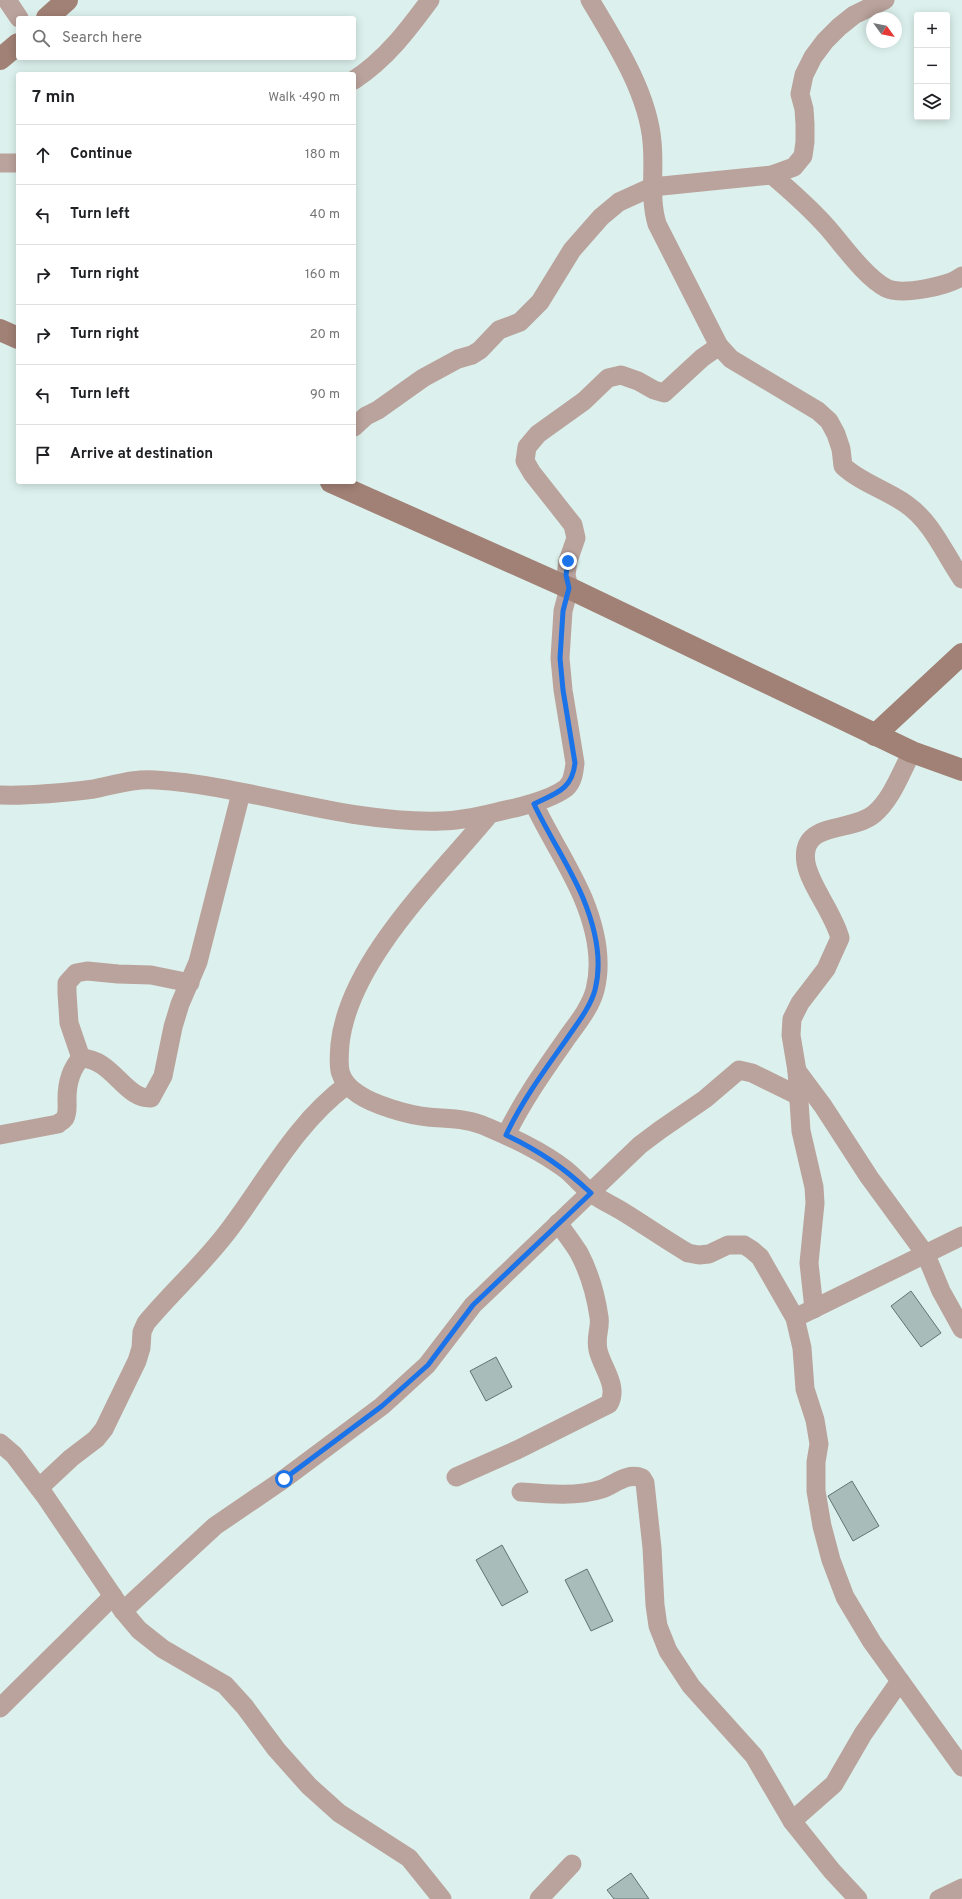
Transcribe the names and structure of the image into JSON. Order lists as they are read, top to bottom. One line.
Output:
{"north":"bottom right","page":{"map_buttons":["+","−"],"search":"Search here","heading":["7 min","Walk · 490 m"],"list":[["Continue","180 m"],["Turn left","40 m"],["Turn right","160 m"],["Turn right","20 m"],["Turn left","90 m"],"Arrive at destination"]}}
